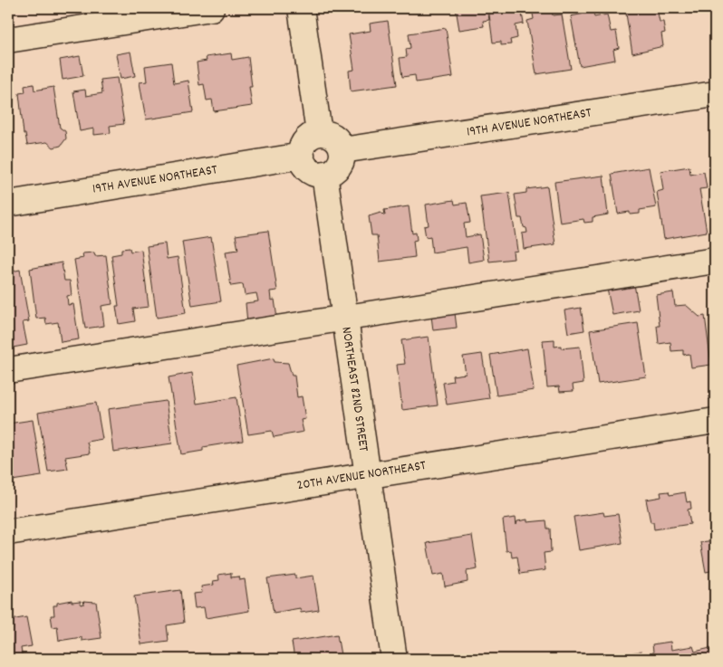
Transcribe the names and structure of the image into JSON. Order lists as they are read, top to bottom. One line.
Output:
{"streets":{"street":["19TH AVENUE NORTHEAST","NORTHEAST 82ND STREET","20TH AVENUE NORTHEAST"]},"crossings":[["19TH AVENUE NORTHEAST","NORTHEAST 82ND STREET"],["NORTHEAST 82ND STREET","20TH AVENUE NORTHEAST"]]}
